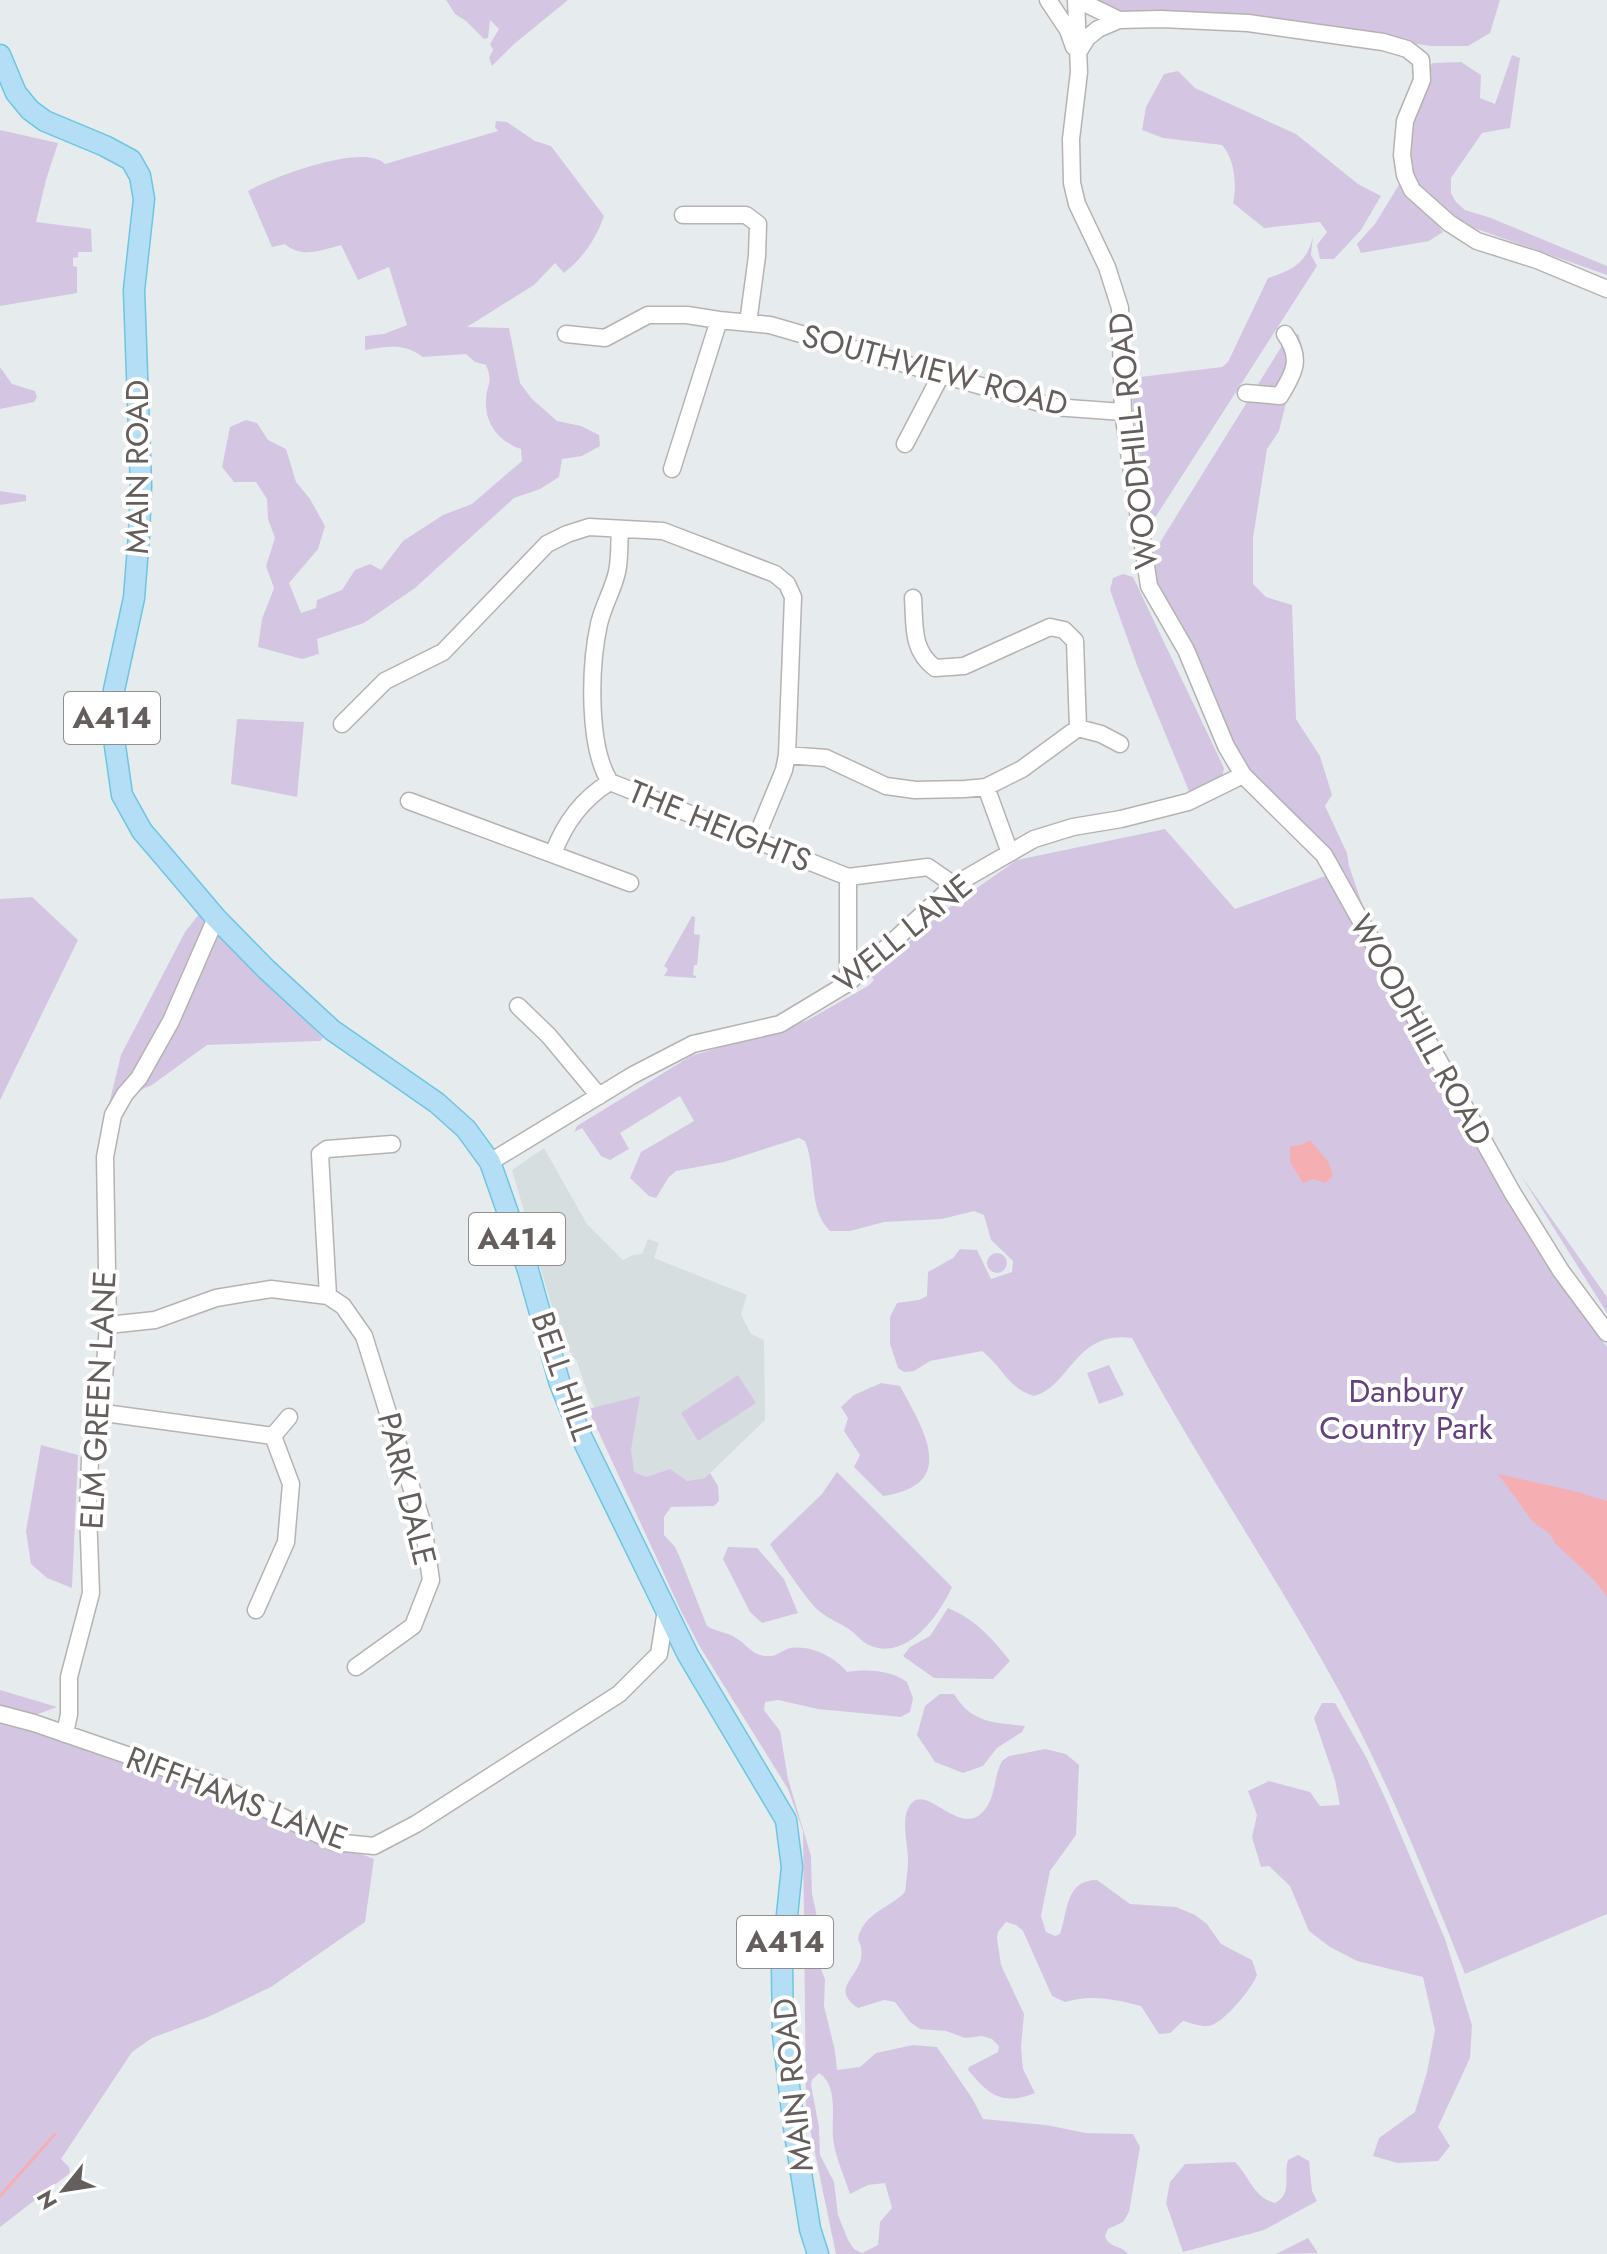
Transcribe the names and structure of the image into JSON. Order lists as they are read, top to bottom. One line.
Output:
{"streets":{"main road":["MAIN ROAD","A414","BELL HILL"],"street":["SOUTHVIEW ROAD","WOODHILL ROAD","THE HEIGHTS","WELL LANE","ELM GREEN LANE","PARK DALE","RIFFHAMS LANE"]},"crossings":[["SOUTHVIEW ROAD","WOODHILL ROAD"],["WOODHILL ROAD","WELL LANE"],["MAIN ROAD","BELL HILL"],["MAIN ROAD","ELM GREEN LANE"],["THE HEIGHTS","WELL LANE"],["WELL LANE","BELL HILL"],["BELL HILL","ELM GREEN LANE"],["ELM GREEN LANE","RIFFHAMS LANE"]],"parks":["Danbury Country Park"],"north":"bottom left"}
